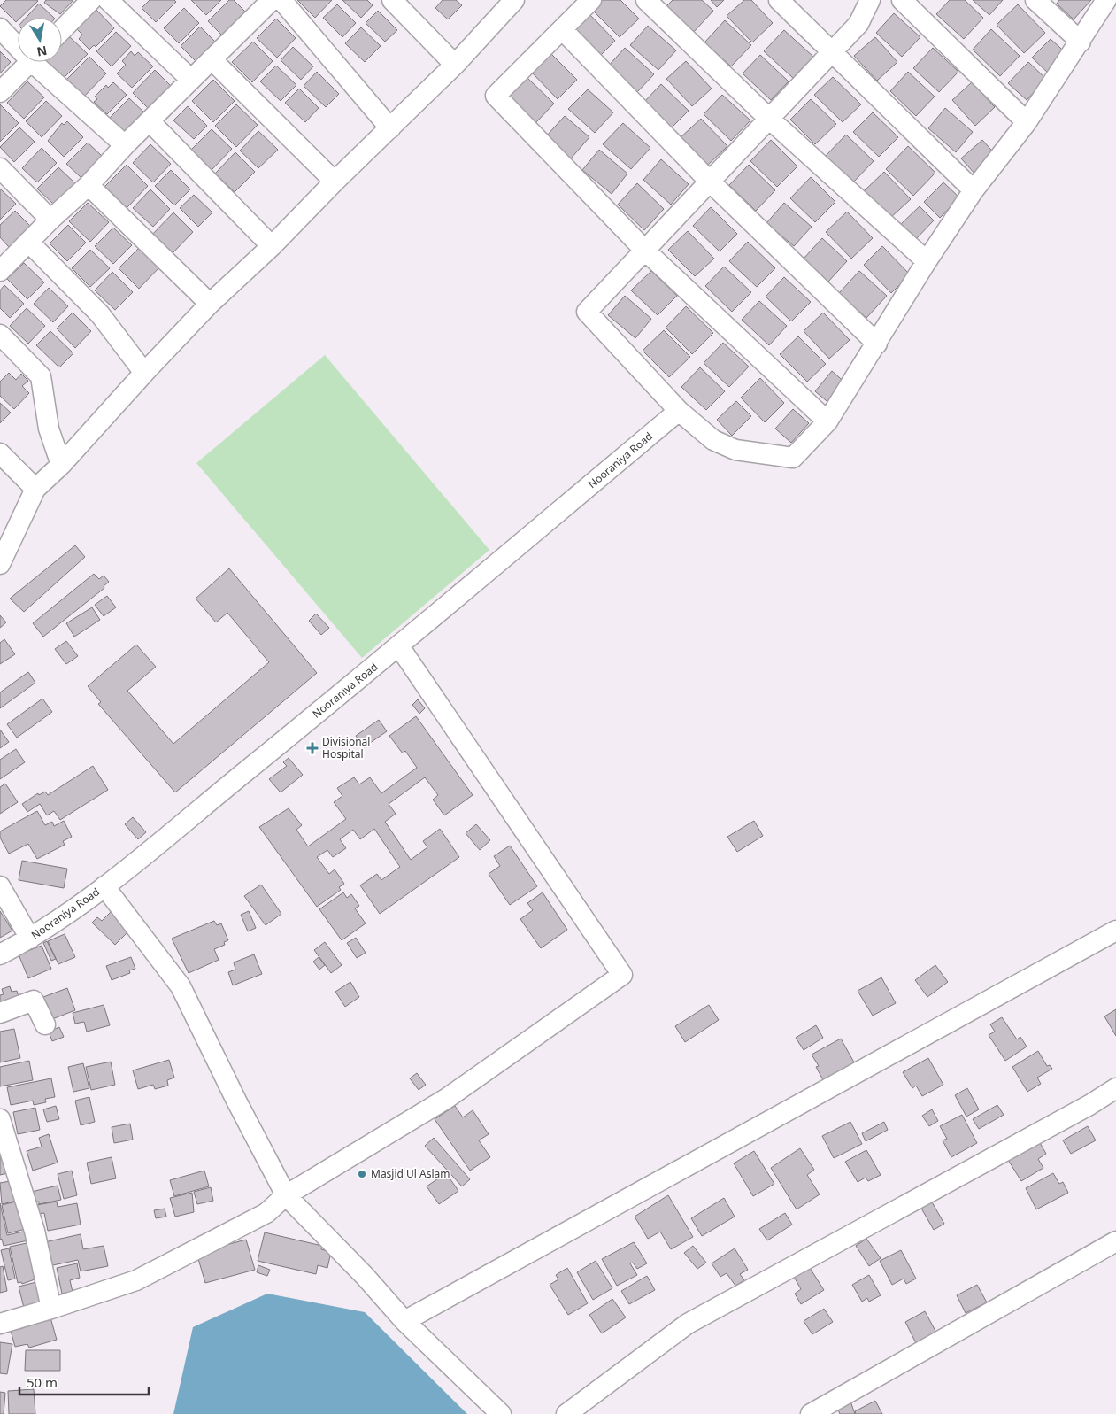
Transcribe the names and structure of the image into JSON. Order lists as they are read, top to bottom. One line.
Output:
{"streets":{"street":["Nooraniya Road"]},"places":{"health":["Divisional Hospital"],"other":["Masjid Ul Aslam"]},"scale_bar":"50 m","north":"bottom"}
